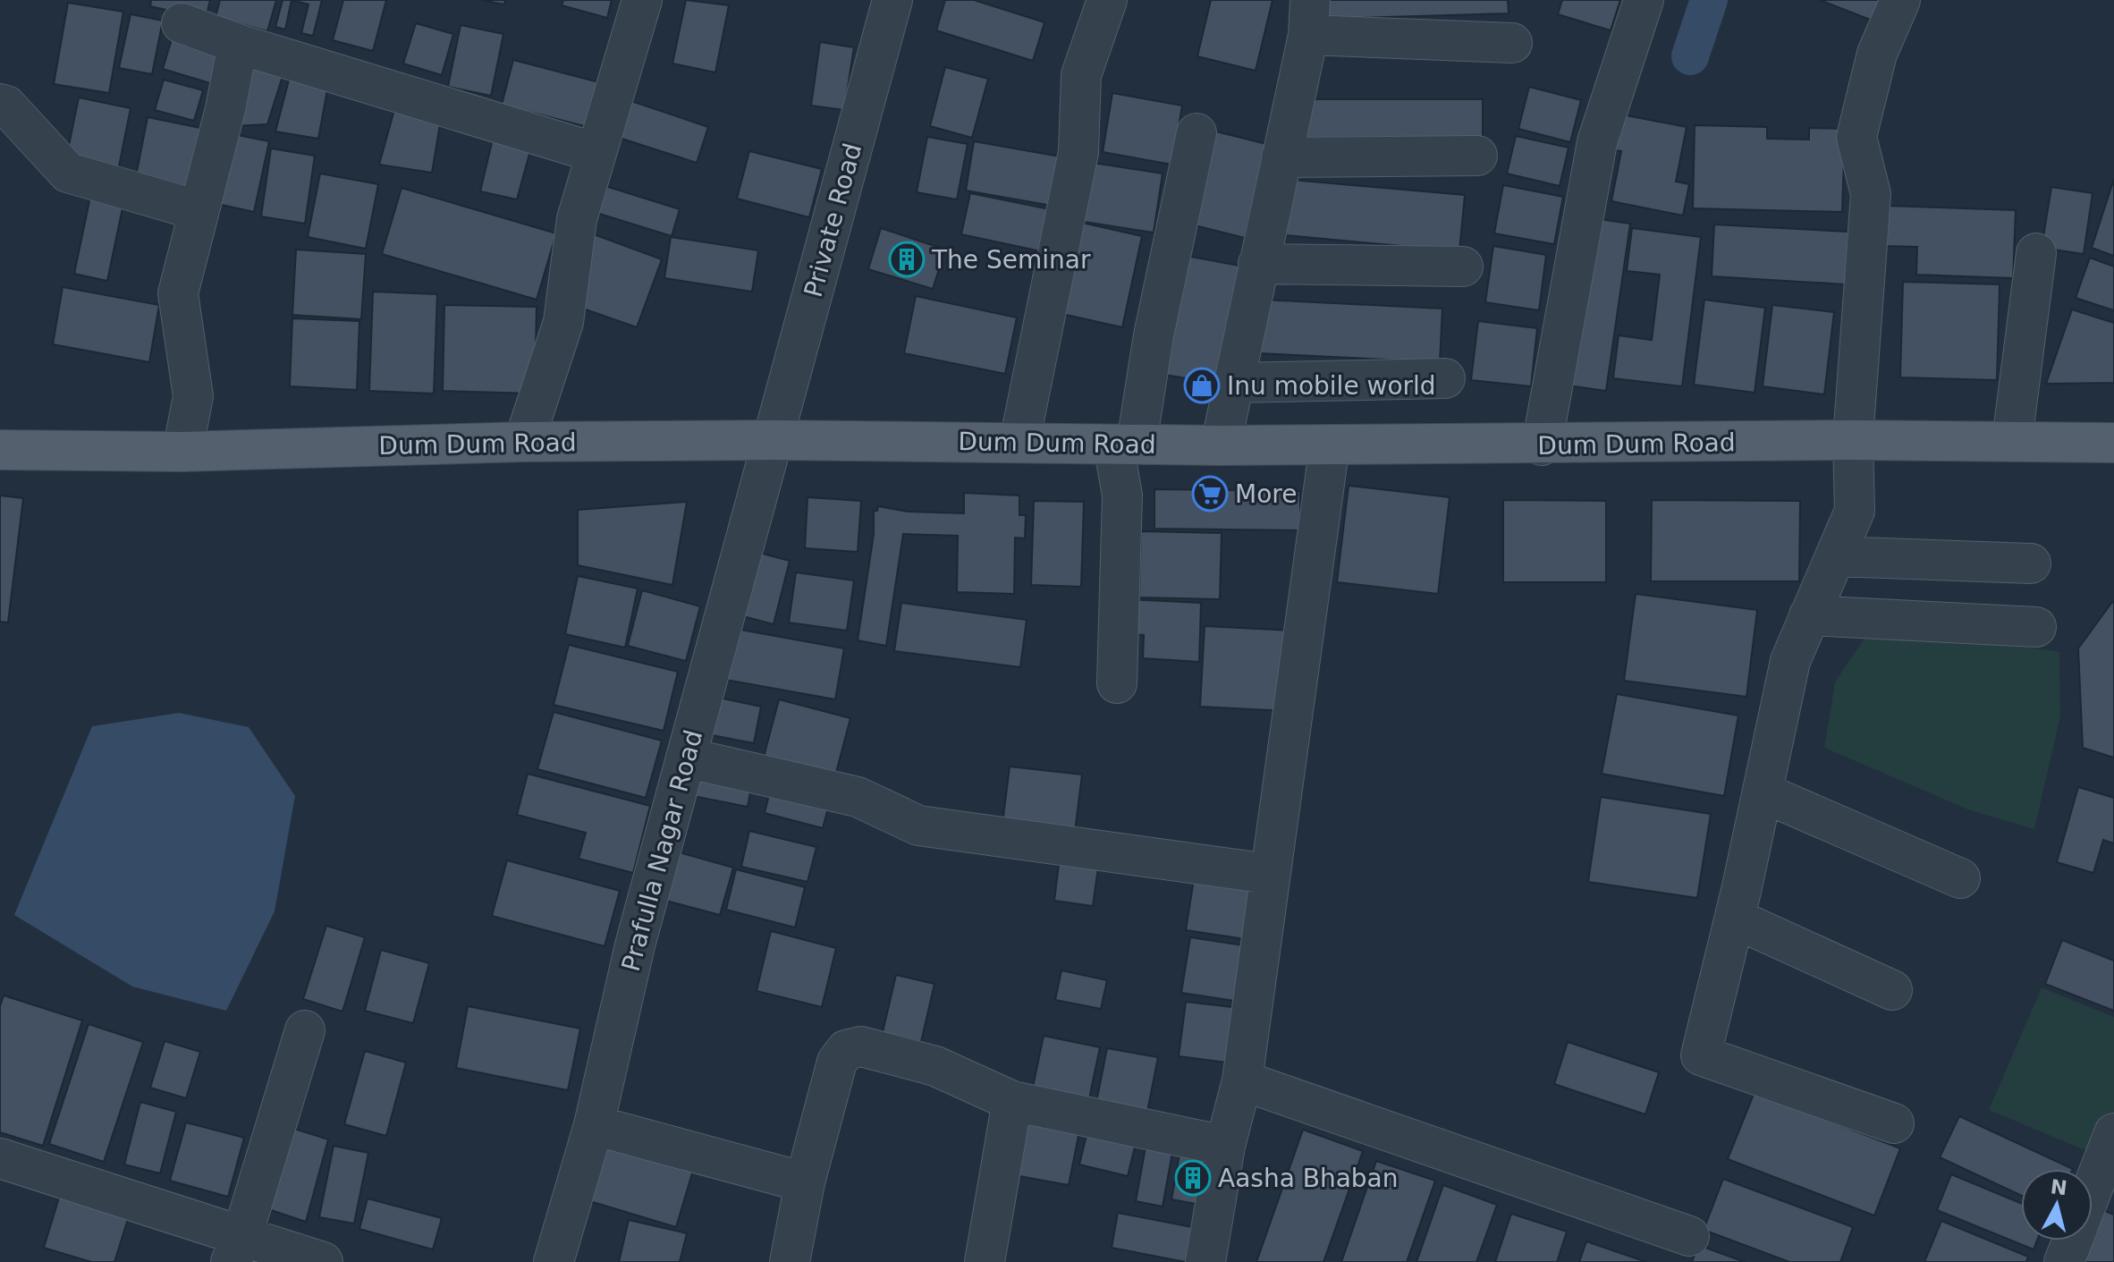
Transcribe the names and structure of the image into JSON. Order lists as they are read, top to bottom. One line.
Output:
{"streets":{"main road":["Dum Dum Road"],"street":["Private Road","Prafulla Nagar Road"]},"crossings":[["Private Road","Dum Dum Road"],["Private Road","Prafulla Nagar Road"],["Dum Dum Road","Prafulla Nagar Road"]],"places":{"building":["The Seminar","Aasha Bhaban"],"shop":["Inu mobile world"],"supermarket":["More"]},"north":"top"}
